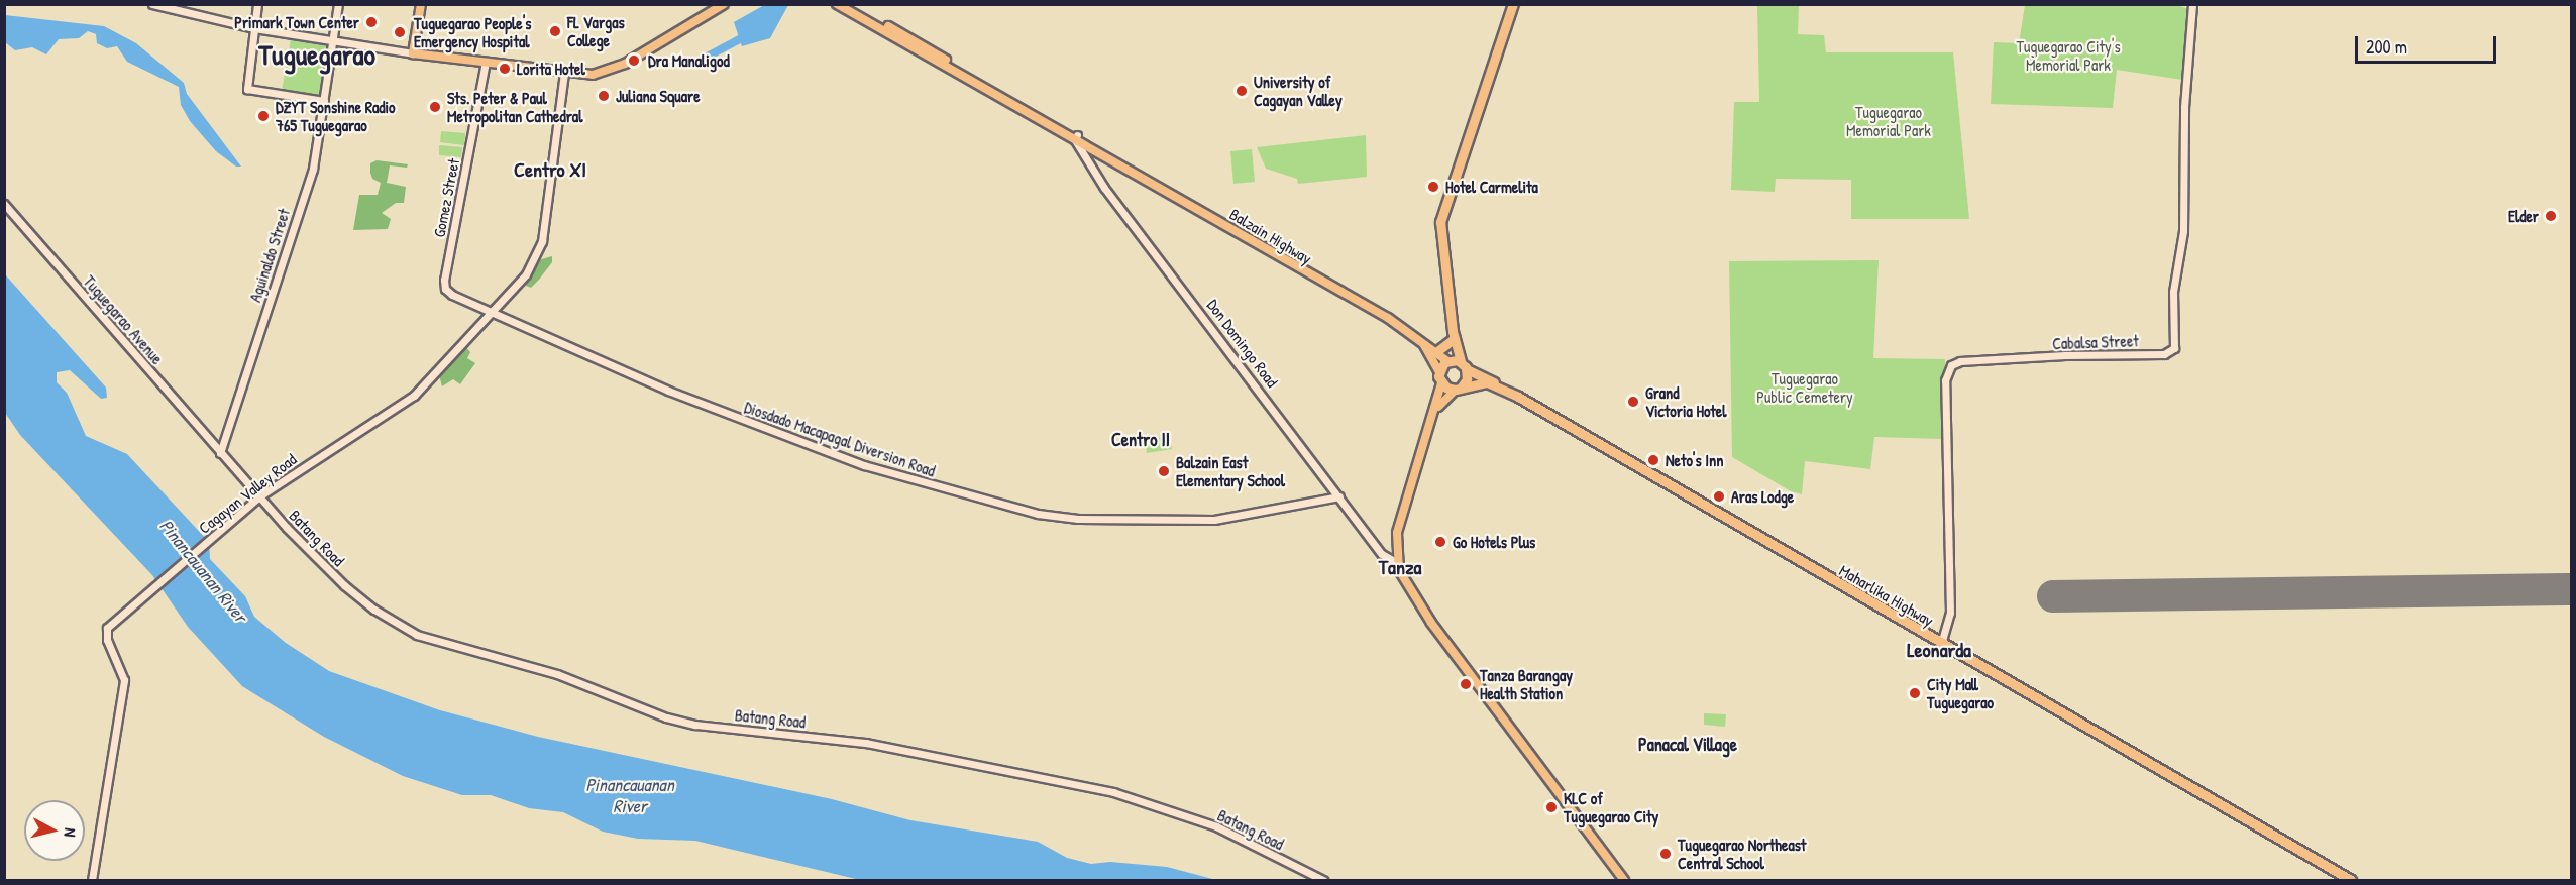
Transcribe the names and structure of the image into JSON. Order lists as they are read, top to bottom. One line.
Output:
{"streets":{"highway":["Maharlika Highway"],"main road":["Balzain Highway"],"street":["Gomez Street","Aguinaldo Street","Tuguegarao Avenue","Cabalsa Street","Don Domingo Road","Diosdado Macapagal Diversion Road","Cagayan Valley Road","Batang Road"]},"crossings":[["Gomez Street","Diosdado Macapagal Diversion Road"],["Gomez Street","Cagayan Valley Road"],["Balzain Highway","Don Domingo Road"],["Aguinaldo Street","Tuguegarao Avenue"],["Cabalsa Street","Maharlika Highway"],["Don Domingo Road","Diosdado Macapagal Diversion Road"],["Diosdado Macapagal Diversion Road","Cagayan Valley Road"],["Cagayan Valley Road","Batang Road"]],"districts":["Tuguegarao","Centro XI","Centro II","Tanza","Leonarda","Panacal Village"],"water":["Pinancauanan River"],"parks":["Tuguegarao City's Memorial Park","Tuguegarao Memorial Park","Tuguegarao Public Cemetery"],"places":["Primark Town Center","FL Vargas College","Tuguegarao People's Emergency Hospital","Dra Manaligod","Lorita Hotel","University of Cagayan Valley","Juliana Square","Sts. Peter & Paul Metropolitan Cathedral","DZYT Sonshine Radio 765 Tuguegarao","Hotel Carmelita","Elder","Grand Victoria Hotel","Neto's Inn","Balzain East Elementary School","Aras Lodge","Go Hotels Plus","Tanza Barangay Health Station","City Mall Tuguegarao","KLC of Tuguegarao City","Tuguegarao Northeast Central School"],"scale_bar":"200 m","north":"right"}
